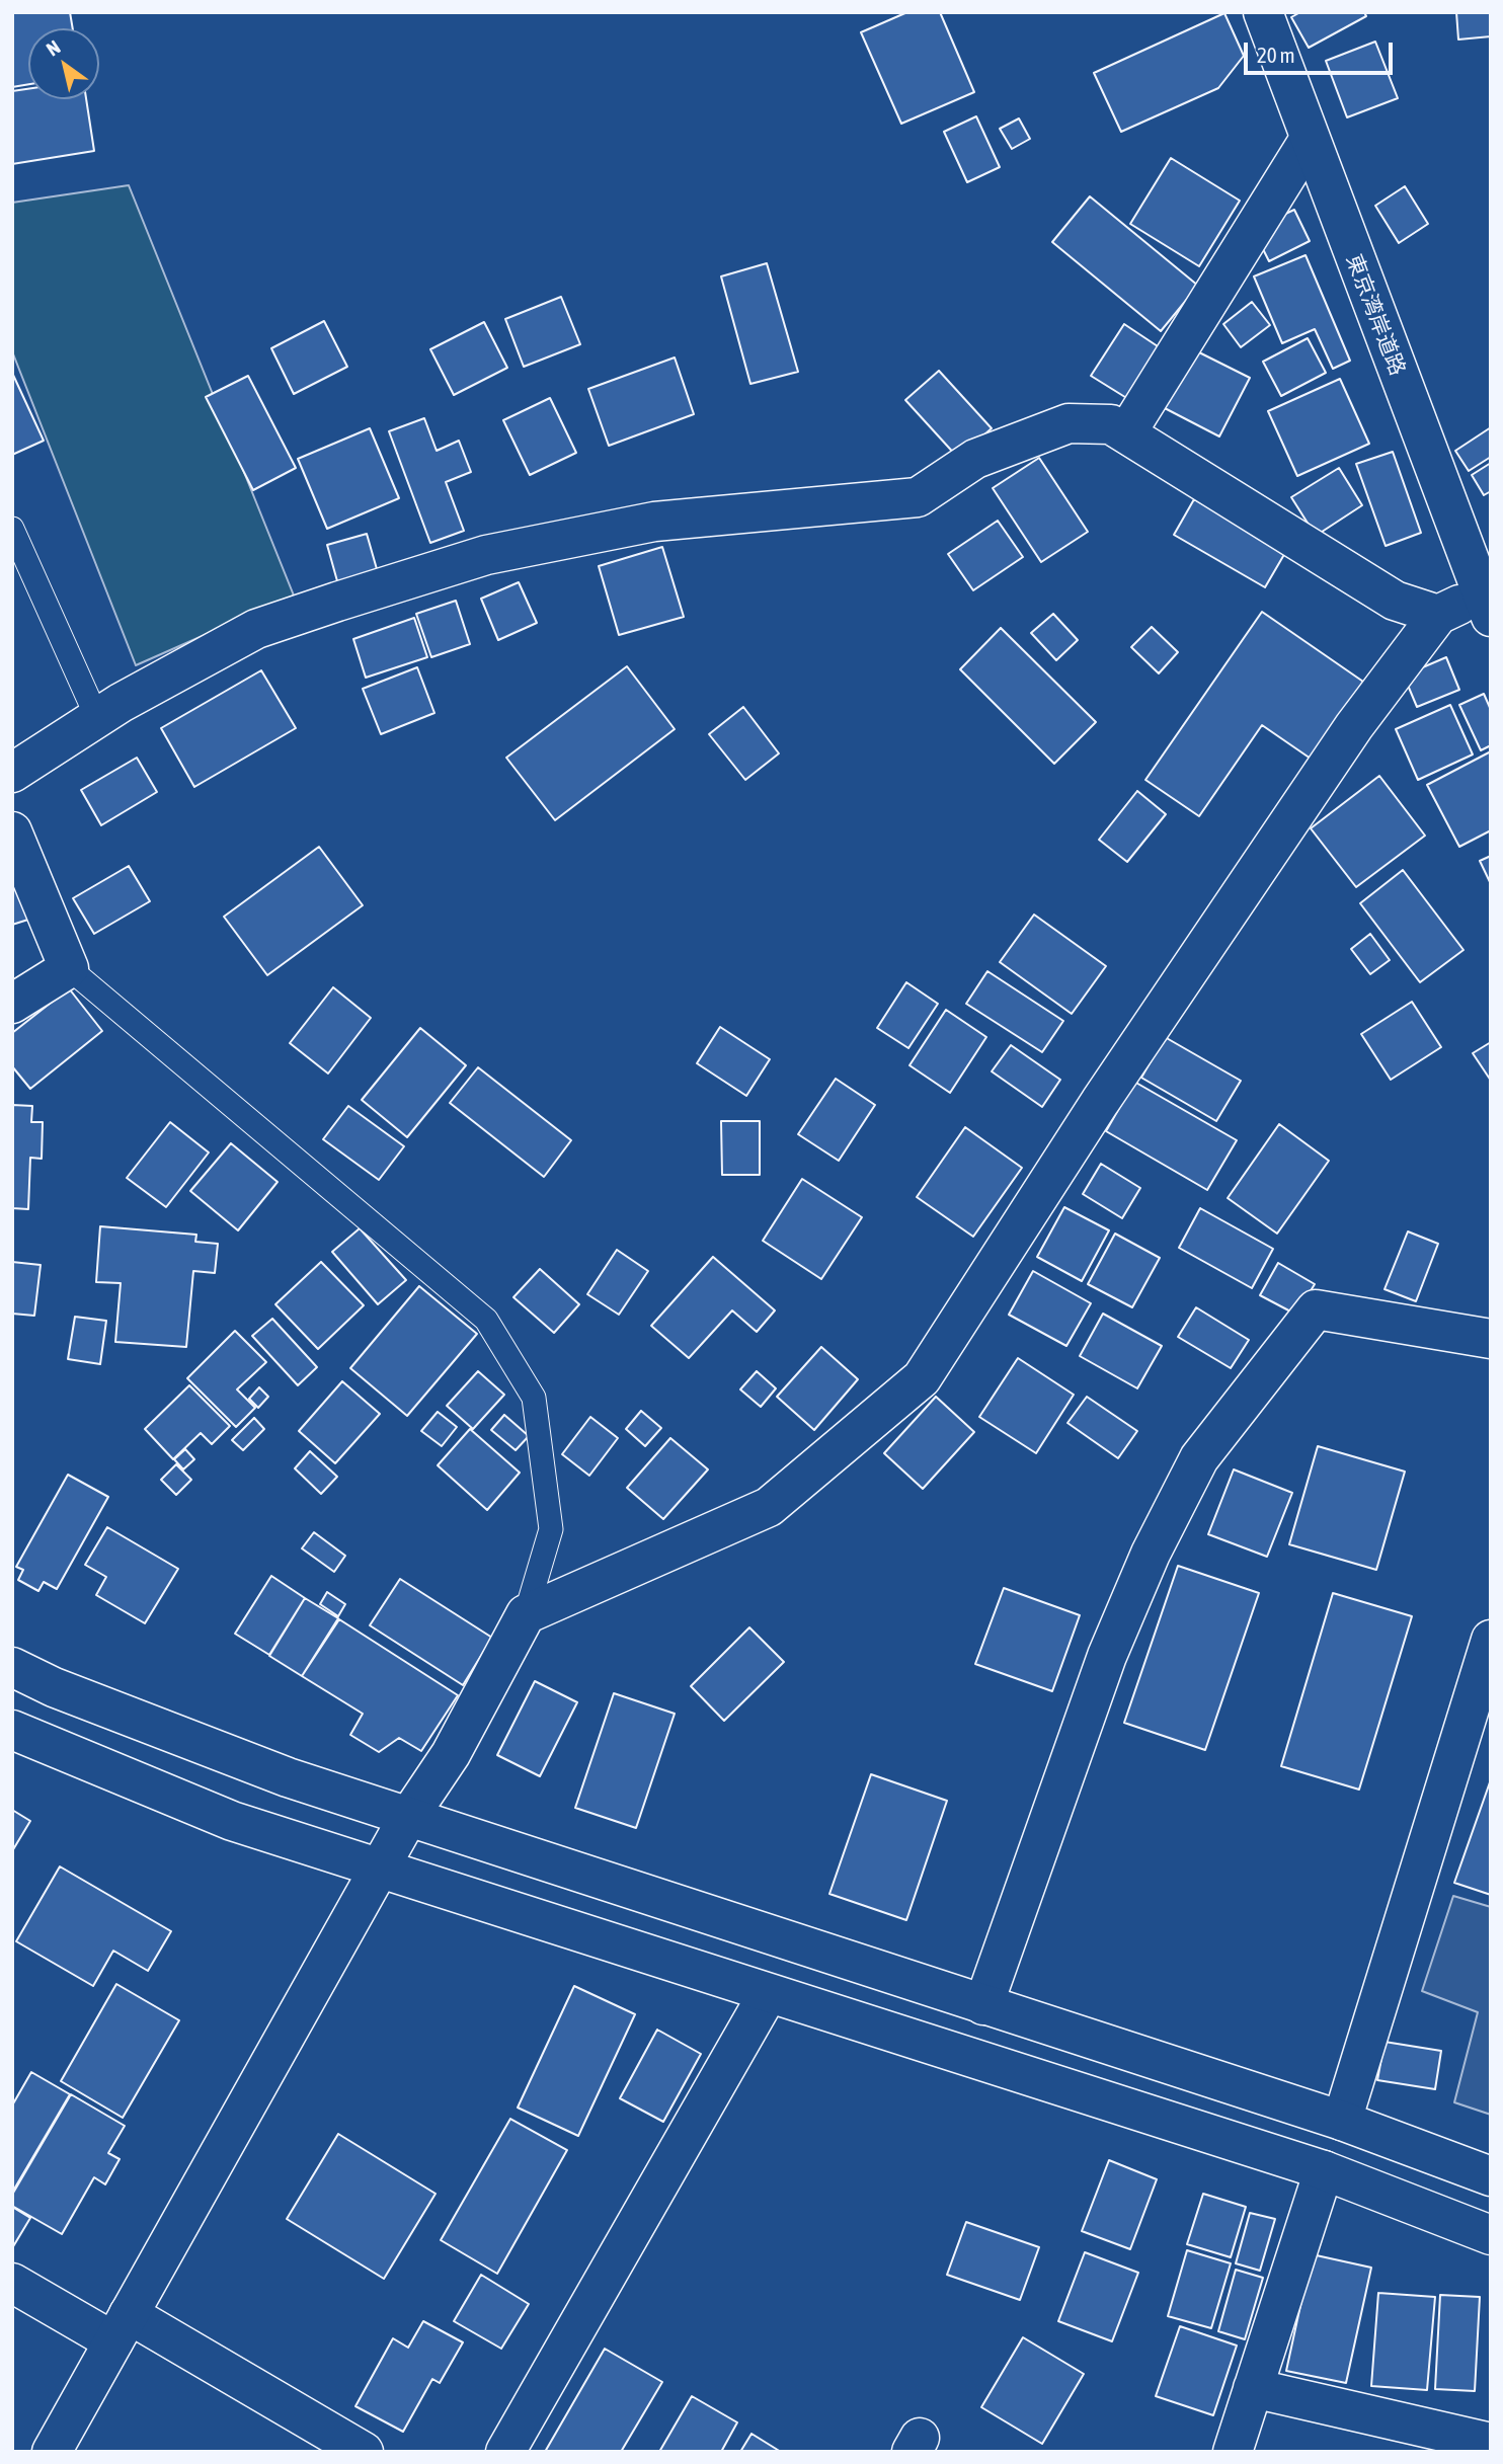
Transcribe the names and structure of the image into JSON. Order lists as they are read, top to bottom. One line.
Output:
{"streets":{"main road":["東京湾岸道路"]},"scale_bar":"20 m","north":"top left"}
